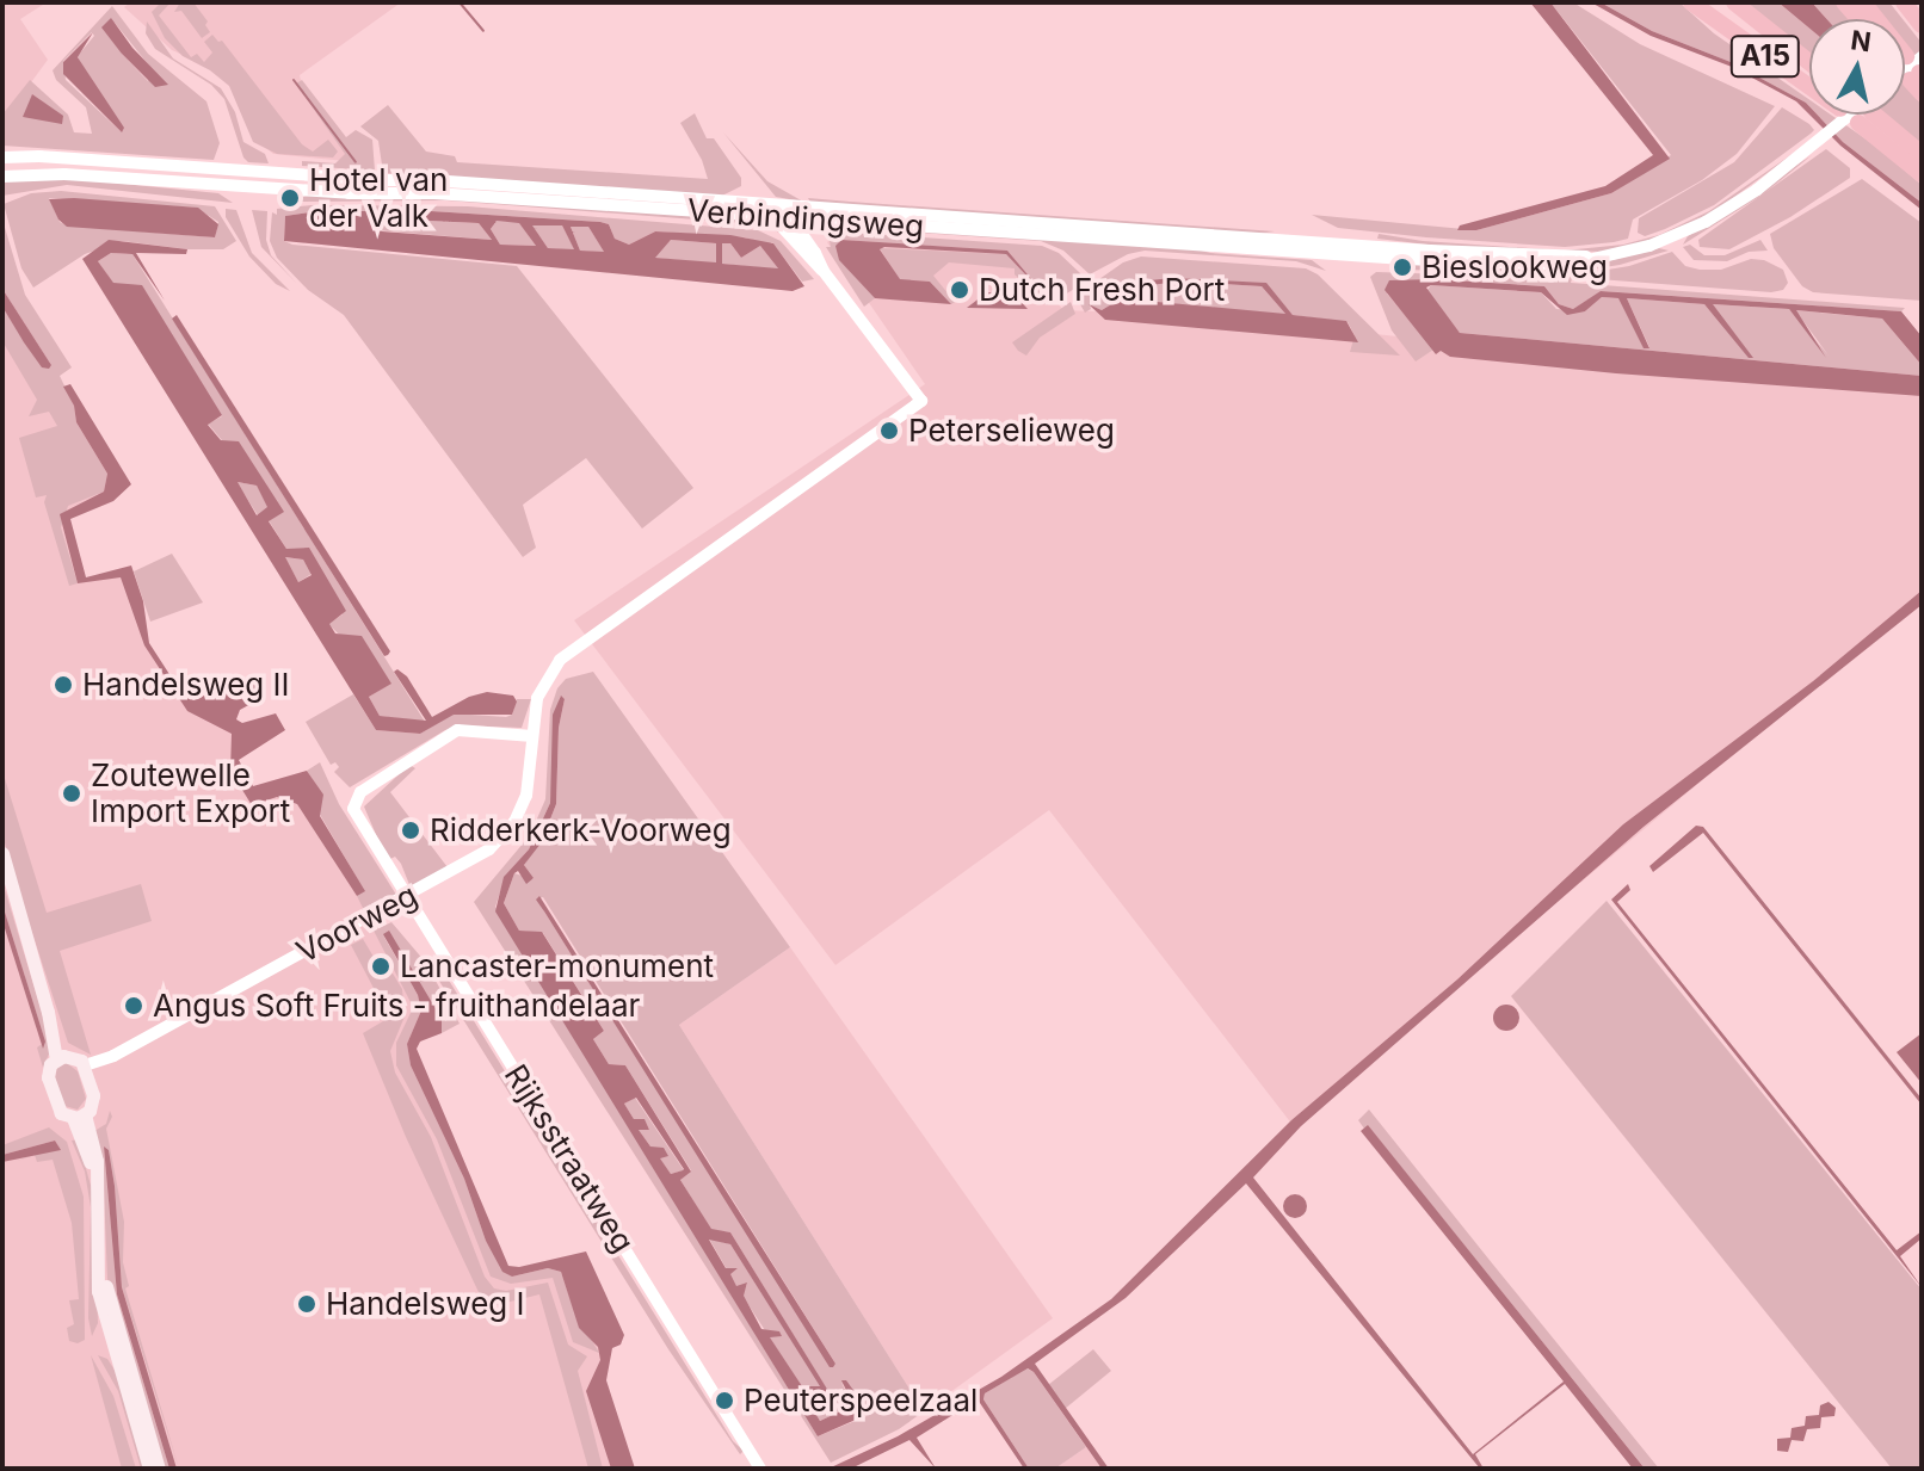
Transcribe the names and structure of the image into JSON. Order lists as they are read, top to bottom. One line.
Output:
{"streets":{"highway":["A15"],"street":["Verbindingsweg","Voorweg","Rijksstraatweg"]},"crossings":[["Voorweg","Rijksstraatweg"]],"places":["Hotel van der Valk","Bieslookweg","Dutch Fresh Port","Peterselieweg","Handelsweg II","Zoutewelle Import Export","Ridderkerk-Voorweg","Lancaster-monument","Angus Soft Fruits - fruithandelaar","Handelsweg I","Peuterspeelzaal"],"north":"top"}
